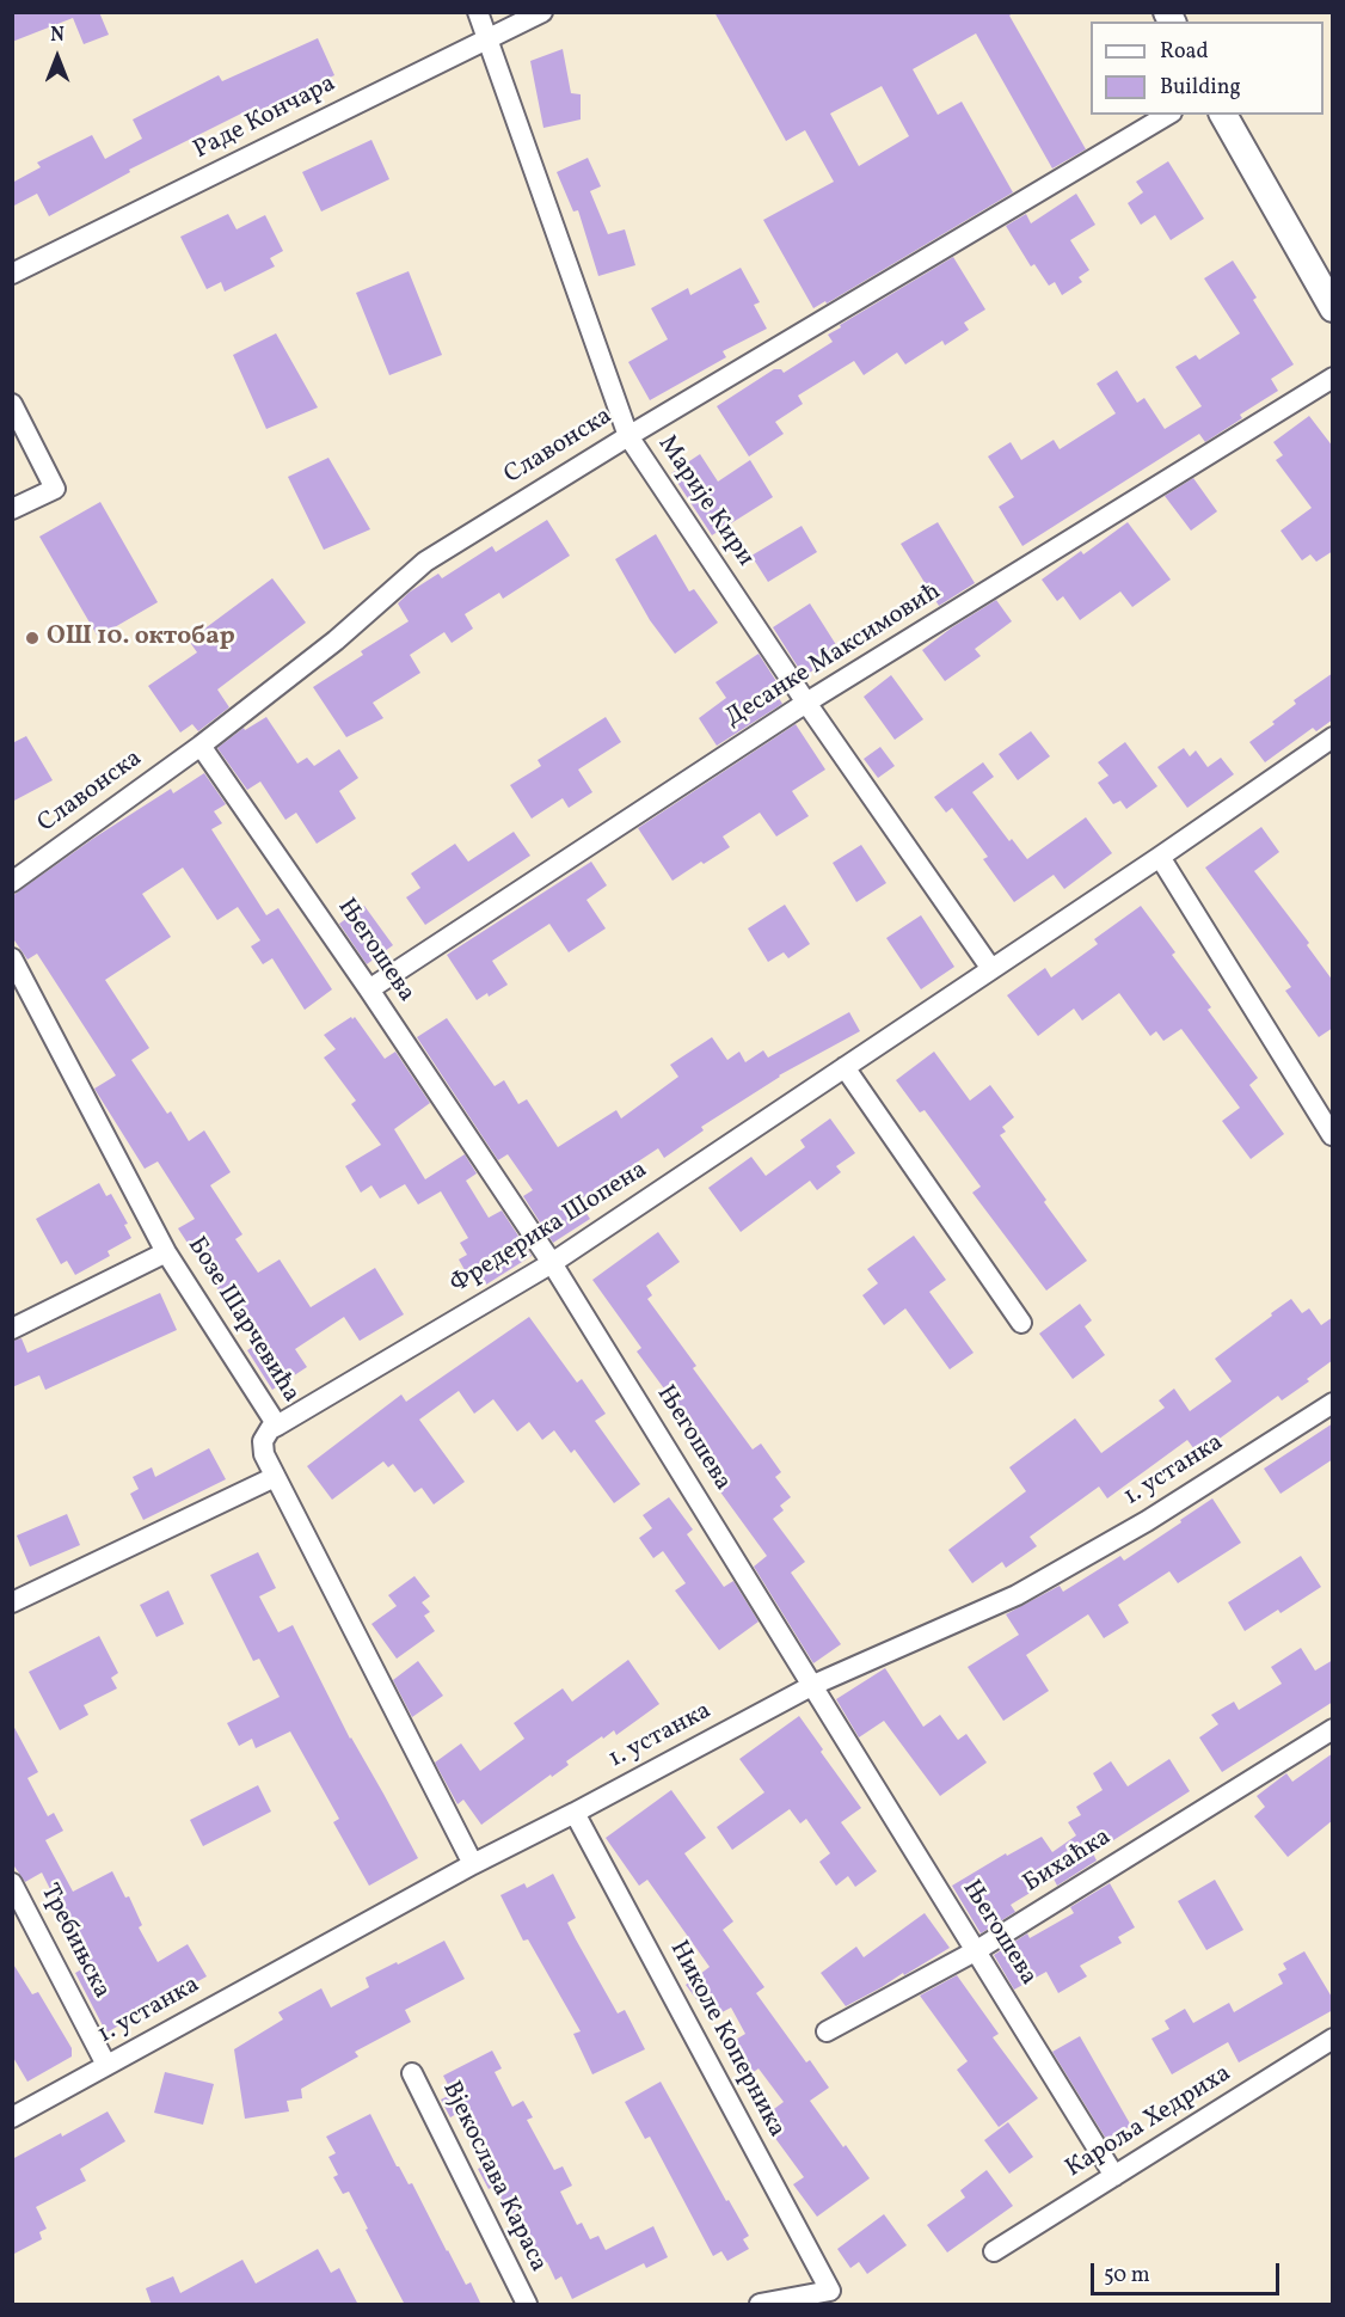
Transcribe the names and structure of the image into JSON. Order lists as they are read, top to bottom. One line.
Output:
{"streets":{"street":["Раде Кончара","Славонска","Марије Кири","Десанке Максимовић","Његошева","Фредерика Шопена","Бозе Шарчевића","1. устанка","Бихаћка","Требињска","Николе Коперника","Кароља Хедриха","Вјекослава Караса"]},"crossings":[["Раде Кончара","Марије Кири"],["Славонска","Марије Кири"],["Славонска","Његошева"],["Марије Кири","Десанке Максимовић"],["Марије Кири","Фредерика Шопена"],["Десанке Максимовић","Његошева"],["Његошева","Фредерика Шопена"],["Његошева","1. устанка"],["Његошева","Бихаћка"],["Његошева","Кароља Хедриха"],["Фредерика Шопена","Бозе Шарчевића"],["Бозе Шарчевића","1. устанка"],["1. устанка","Требињска"],["1. устанка","Николе Коперника"]],"places":["ОШ 10. октобар"],"legend":["Road","Building"],"scale_bar":"50 m","north":"top"}
